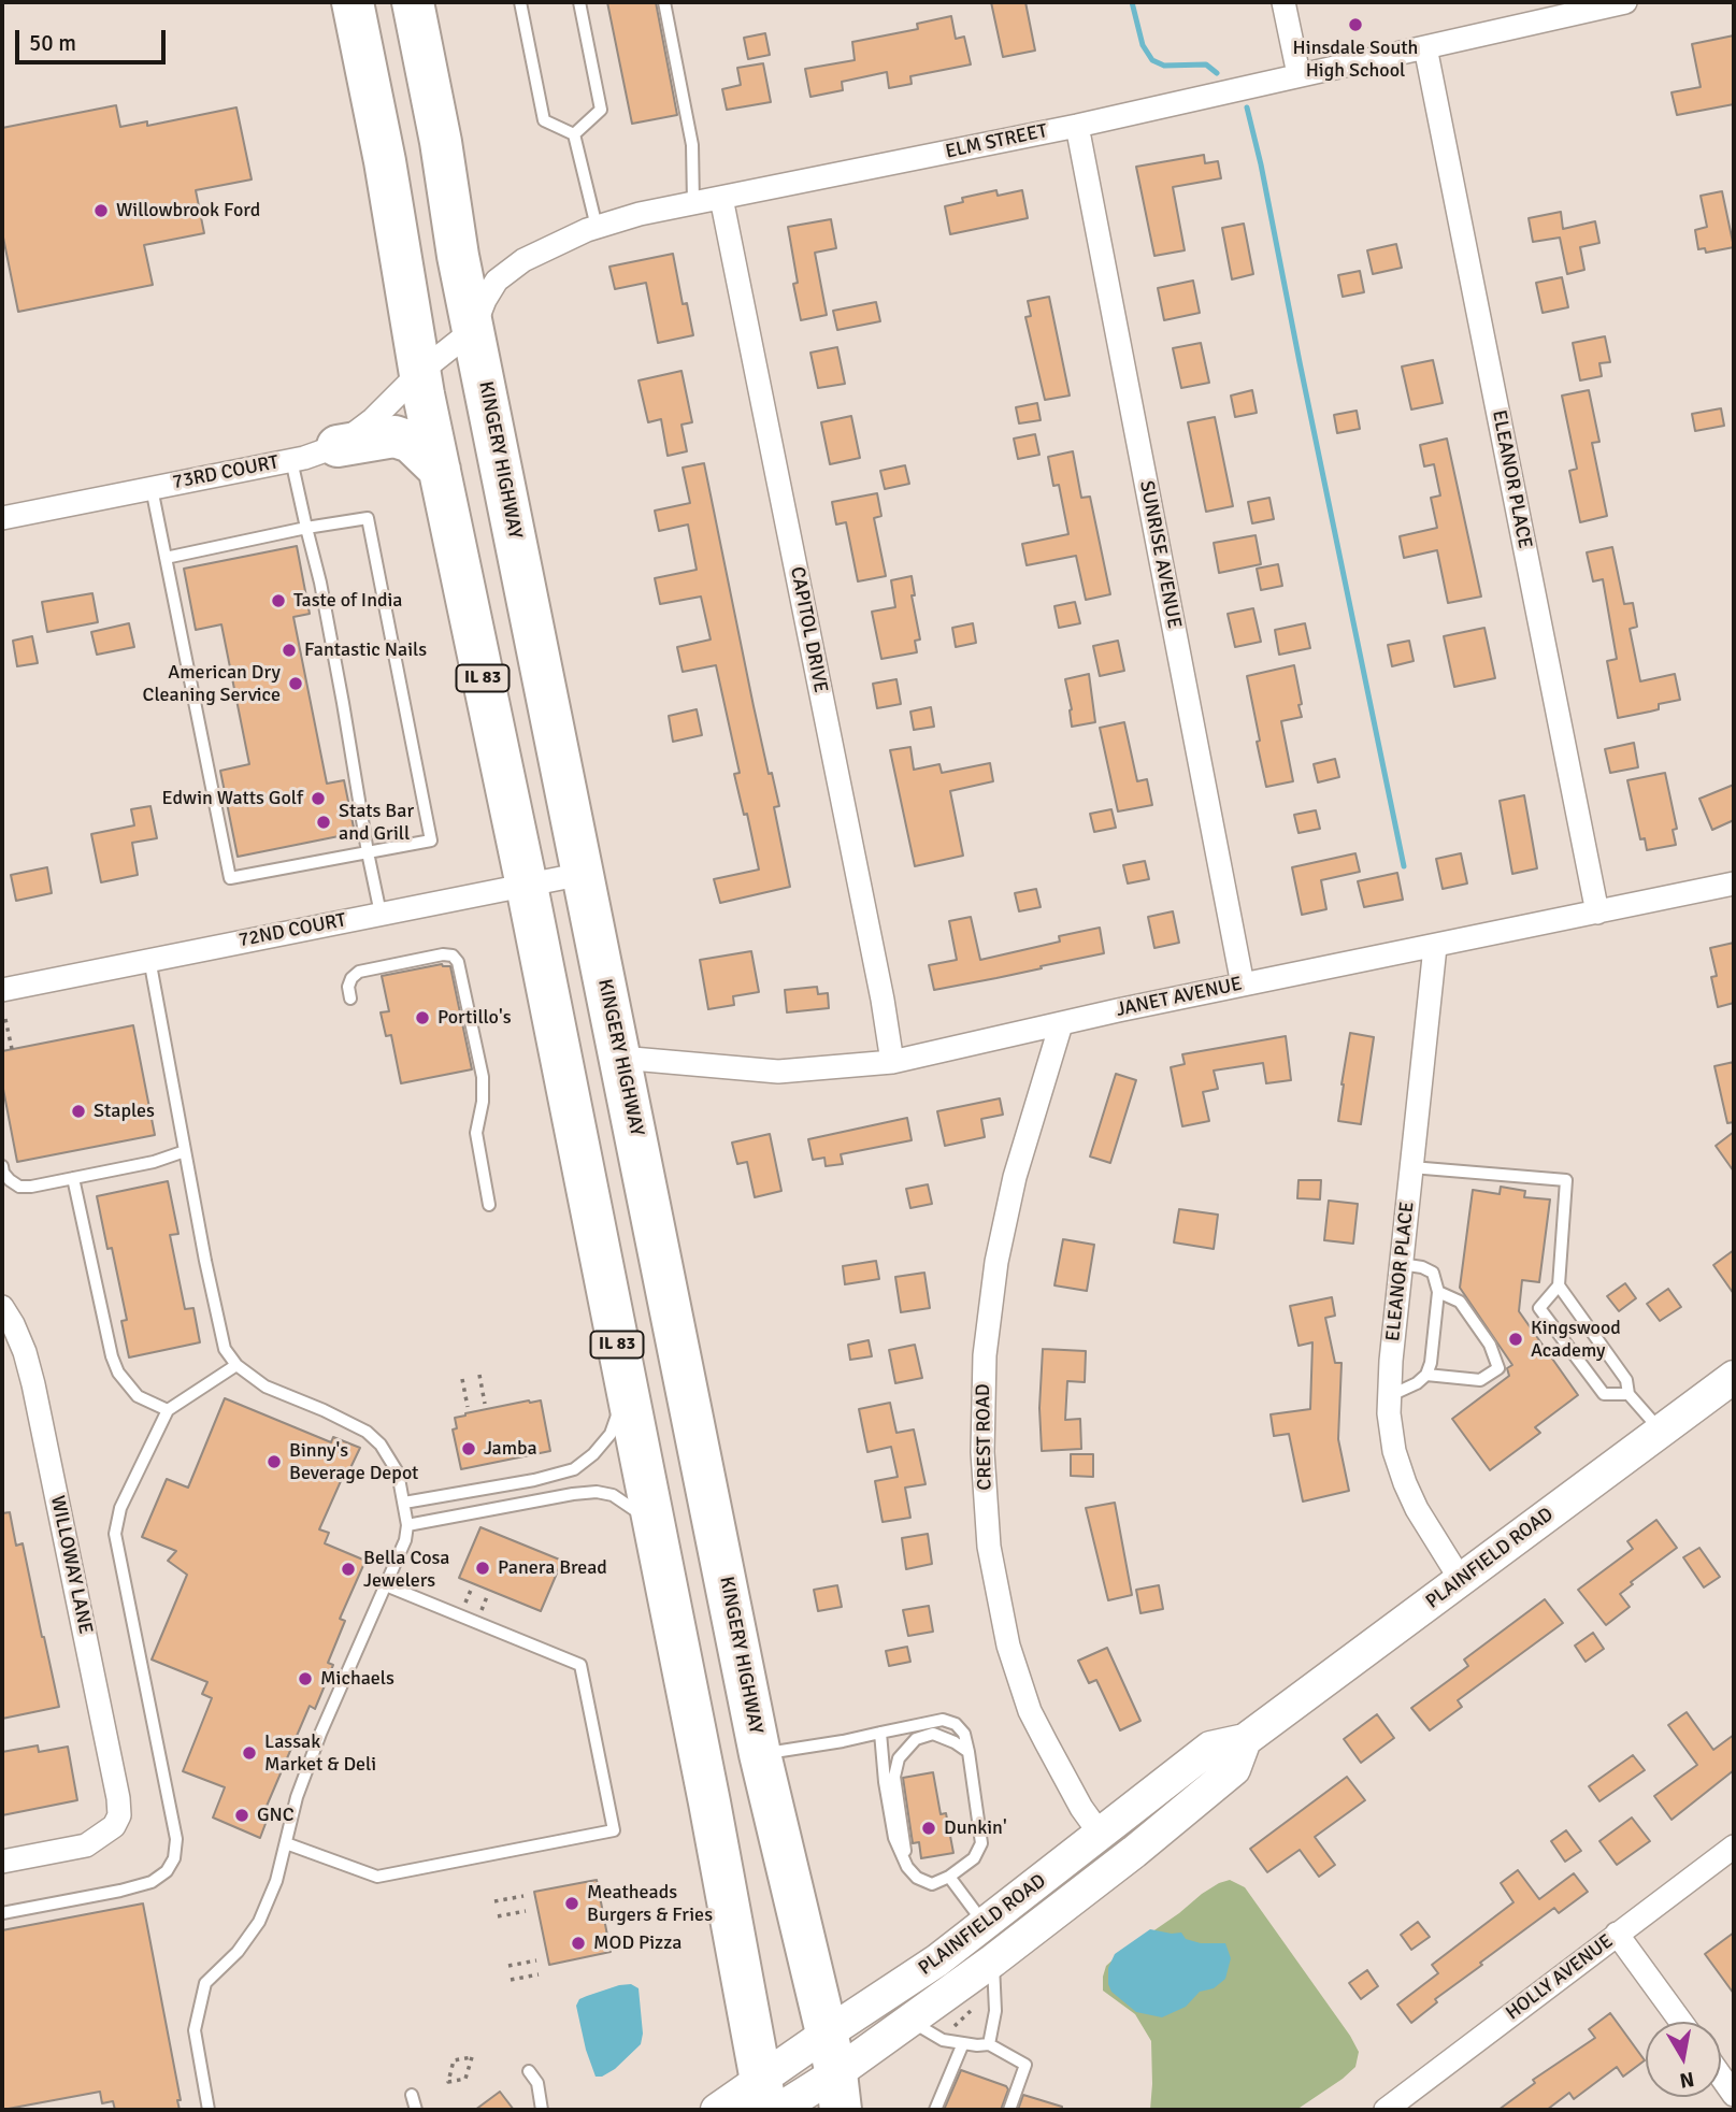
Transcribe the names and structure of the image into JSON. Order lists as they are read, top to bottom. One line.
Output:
{"streets":{"highway":["KINGERY HIGHWAY","IL 83"],"main road":["PLAINFIELD ROAD"],"street":["ELM STREET","73RD COURT","ELEANOR PLACE","SUNRISE AVENUE","CAPITOL DRIVE","72ND COURT","JANET AVENUE","CREST ROAD","WILLOWAY LANE","HOLLY AVENUE"]},"crossings":[["ELM STREET","KINGERY HIGHWAY"],["ELM STREET","73RD COURT"],["ELM STREET","ELEANOR PLACE"],["ELM STREET","SUNRISE AVENUE"],["ELM STREET","CAPITOL DRIVE"],["ELM STREET","IL 83"],["KINGERY HIGHWAY","72ND COURT"],["KINGERY HIGHWAY","JANET AVENUE"],["KINGERY HIGHWAY","PLAINFIELD ROAD"],["73RD COURT","IL 83"],["ELEANOR PLACE","JANET AVENUE"],["ELEANOR PLACE","PLAINFIELD ROAD"],["SUNRISE AVENUE","JANET AVENUE"],["CAPITOL DRIVE","JANET AVENUE"],["IL 83","72ND COURT"],["IL 83","PLAINFIELD ROAD"],["JANET AVENUE","CREST ROAD"],["CREST ROAD","PLAINFIELD ROAD"]],"places":["Hinsdale South High School","Willowbrook Ford","Taste of India","Fantastic Nails","American Dry Cleaning Service","Edwin Watts Golf","Stats Bar and Grill","Portillo's","Staples","Kingswood Academy","Jamba","Binny's Beverage Depot","Panera Bread","Bella Cosa Jewelers","Michaels","Lassak Market & Deli","GNC","Dunkin'","Meatheads Burgers & Fries","MOD Pizza"],"scale_bar":"50 m","north":"bottom"}
